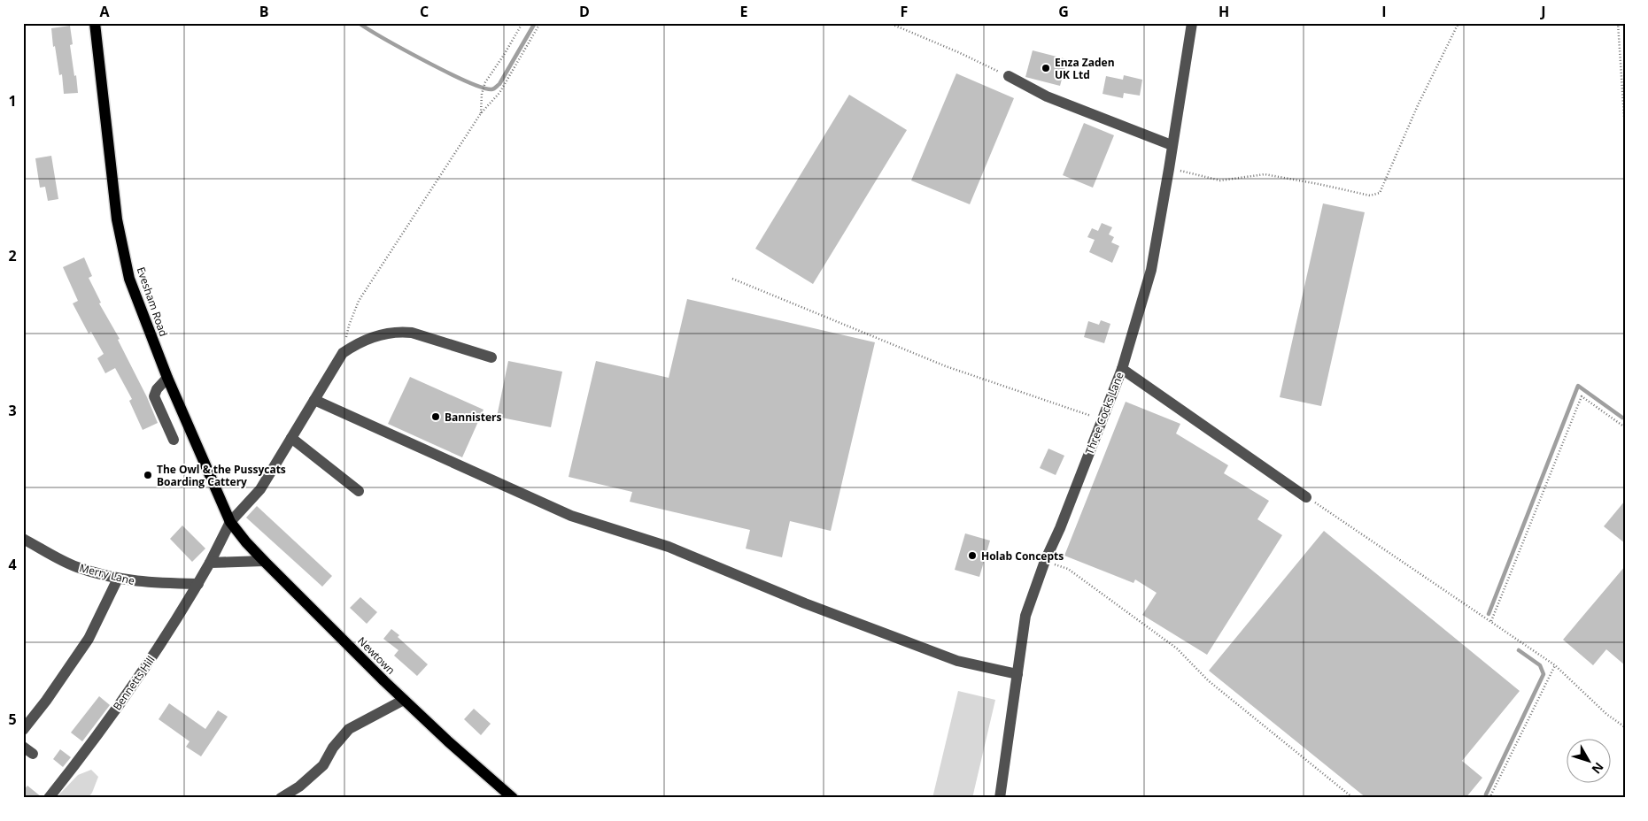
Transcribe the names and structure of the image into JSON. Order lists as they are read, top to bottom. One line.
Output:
{"streets":{"main road":["Evesham Road","Newtown"],"street":["Three Cocks Lane","Merry Lane","Bennetts Hill"]},"crossings":[["Evesham Road","Newtown"],["Evesham Road","Bennetts Hill"],["Merry Lane","Bennetts Hill"],["Newtown","Bennetts Hill"]],"places":["Enza Zaden UK Ltd","Bannisters","The Owl & the Pussycats Boarding Cattery","Holab Concepts"],"north":"bottom right","grid":{"columns":["A","B","C","D","E","F","G","H","I","J"],"rows":["1","2","3","4","5"]}}
